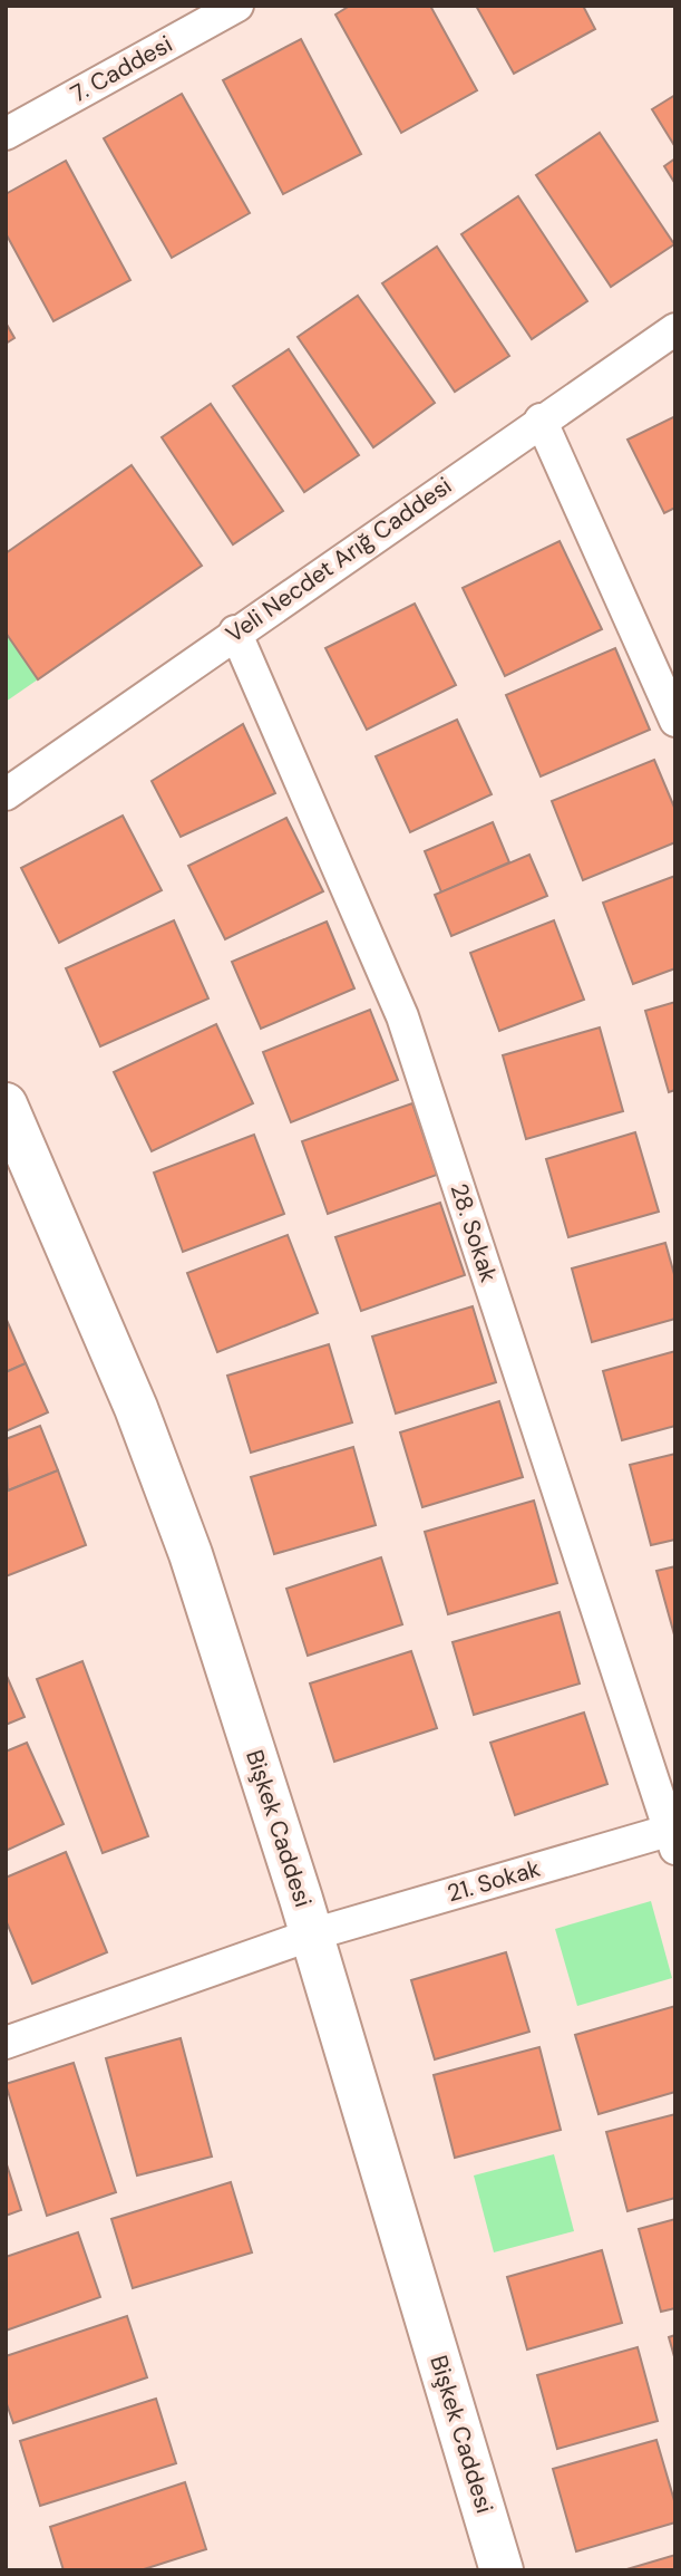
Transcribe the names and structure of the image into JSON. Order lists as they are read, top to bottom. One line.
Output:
{"streets":{"street":["7. Caddesi","Veli Necdet Arığ Caddesi","28. Sokak","Bişkek Caddesi","21. Sokak"]},"crossings":[["Veli Necdet Arığ Caddesi","28. Sokak"],["28. Sokak","21. Sokak"],["Bişkek Caddesi","21. Sokak"]]}
